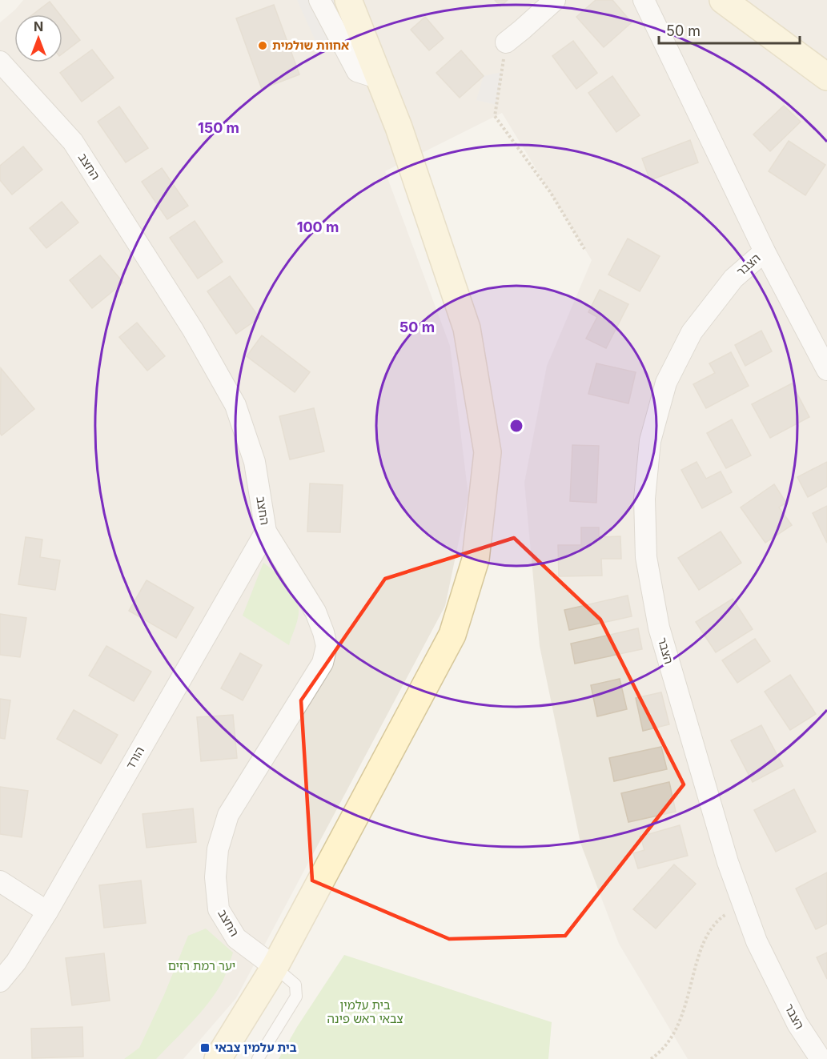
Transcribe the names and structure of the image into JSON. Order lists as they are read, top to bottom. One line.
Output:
{"streets":{"street":["החצב","הצבר","הורד"]},"crossings":[["החצב","הורד"]],"parks":["יער רמת רזים","בית עלמין צבאי ראש פינה"],"places":{"other":["אחוות שולמית"],"transit":["בית עלמין צבאי"]},"scale_bar":"50 m","north":"top","rings":["150 m","100 m","50 m"]}
